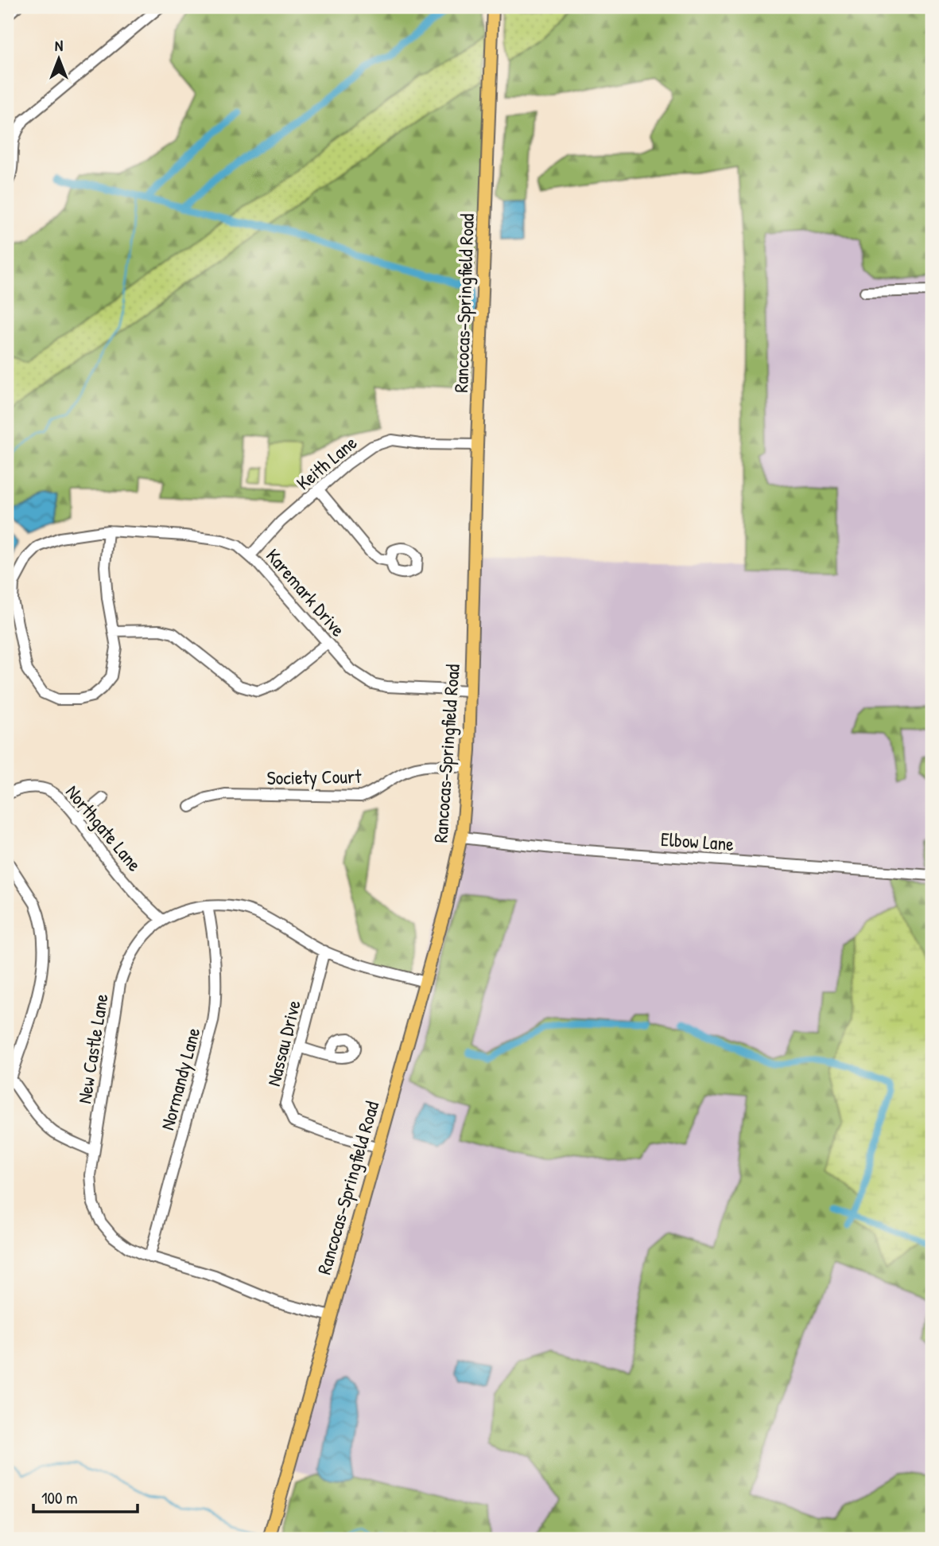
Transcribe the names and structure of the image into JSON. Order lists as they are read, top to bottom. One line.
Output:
{"streets":{"main road":["Rancocas-Springfield Road"],"street":["Keith Lane","Karemark Drive","Society Court","Northgate Lane","Elbow Lane","Nassau Drive","New Castle Lane","Normandy Lane"]},"crossings":[["Rancocas-Springfield Road","Keith Lane"],["Rancocas-Springfield Road","Karemark Drive"],["Rancocas-Springfield Road","Society Court"],["Rancocas-Springfield Road","Elbow Lane"],["Rancocas-Springfield Road","Nassau Drive"],["Rancocas-Springfield Road","New Castle Lane"],["Keith Lane","Karemark Drive"],["Northgate Lane","New Castle Lane"],["Nassau Drive","New Castle Lane"],["New Castle Lane","Normandy Lane"]],"scale_bar":"100 m","north":"top"}
